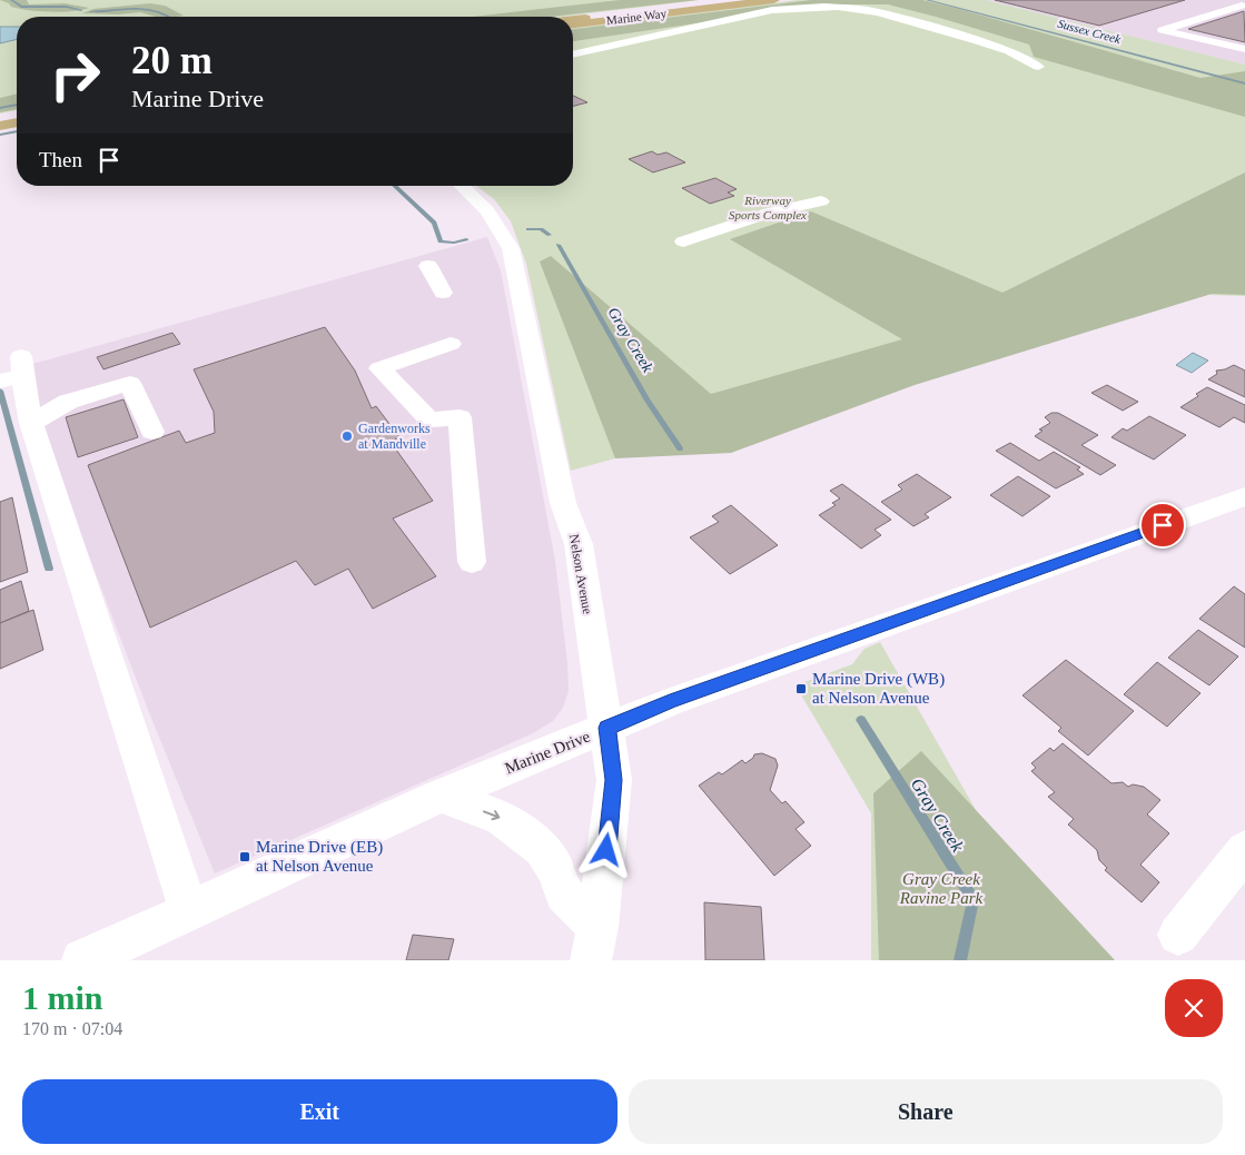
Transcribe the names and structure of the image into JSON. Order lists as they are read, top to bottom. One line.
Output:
{"streets":{"main road":["Marine Way"],"street":["Nelson Avenue","Marine Drive"]},"crossings":[["Nelson Avenue","Marine Drive"]],"water":["Sussex Creek","Gray Creek"],"parks":["Riverway Sports Complex","Gray Creek Ravine Park"],"places":{"other":["Gardenworks at Mandville"],"transit":["Marine Drive (WB) at Nelson Avenue","Marine Drive (EB) at Nelson Avenue"]},"page":{"turn":["20 m","Marine Drive"],"then":"Then","heading":["1 min","170 m · 07:04"],"buttons":["Exit","Share"]}}
